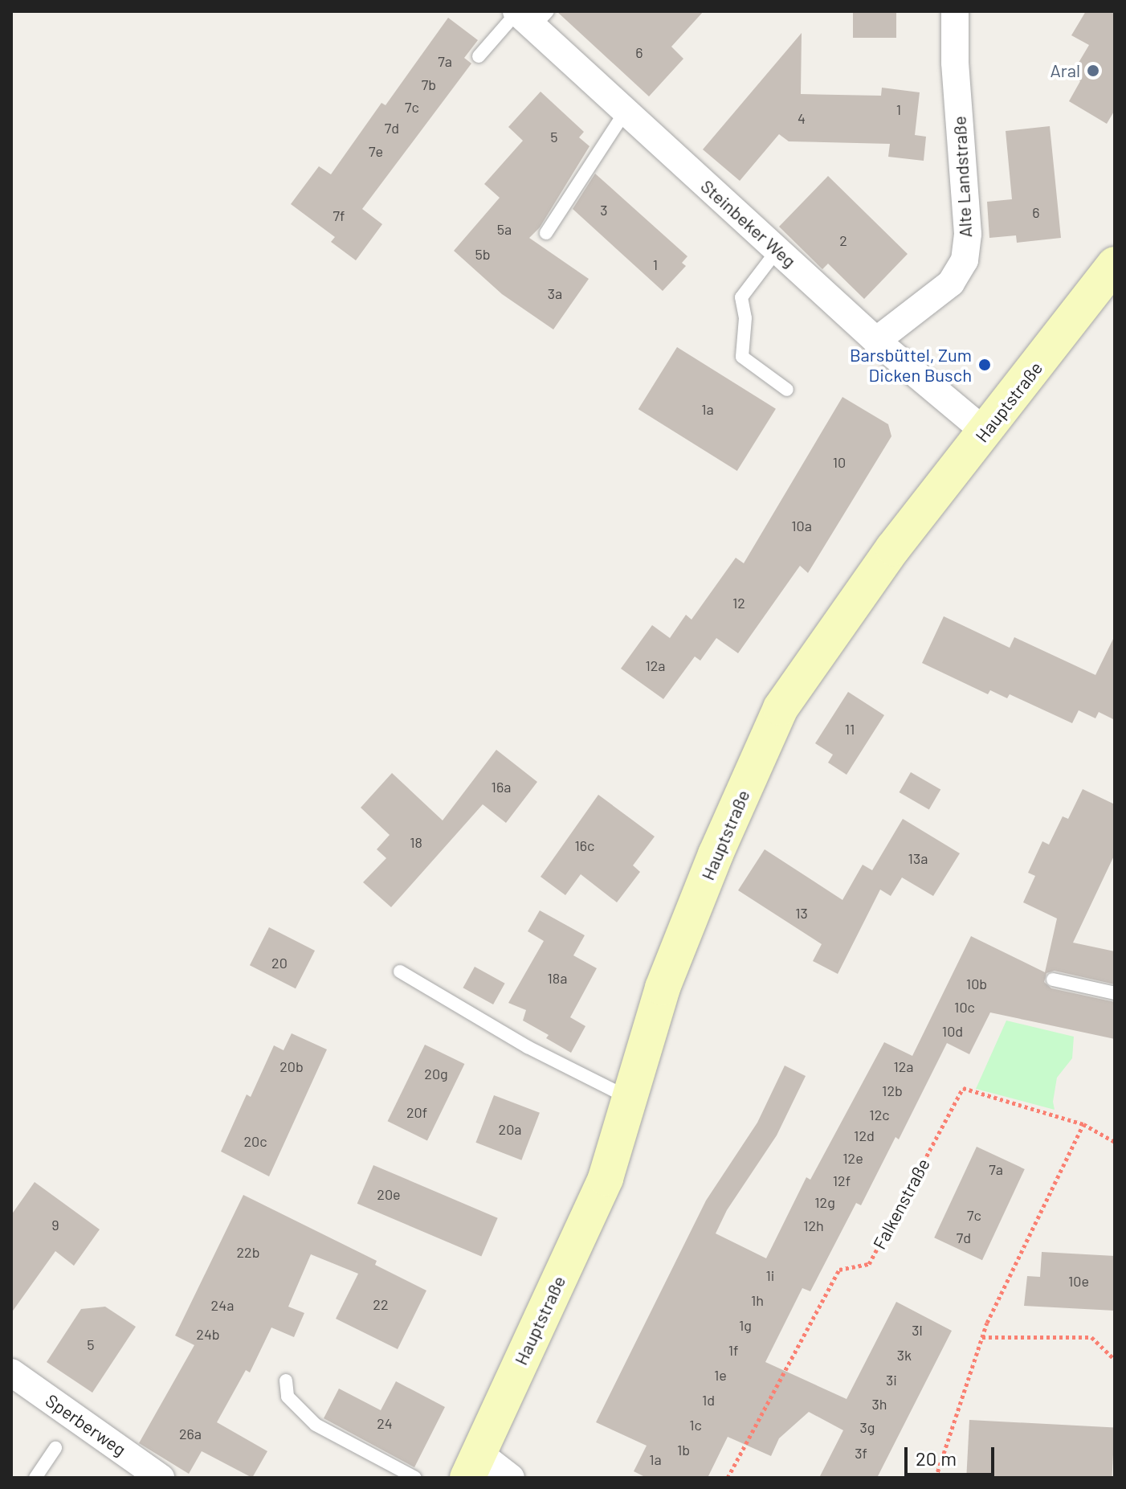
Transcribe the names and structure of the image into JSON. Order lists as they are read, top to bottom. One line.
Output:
{"streets":{"street":["Alte Landstraße","Steinbeker Weg","Hauptstraße","Sperberweg"],"path":["Falkenstraße"]},"crossings":[["Alte Landstraße","Steinbeker Weg"],["Steinbeker Weg","Hauptstraße"]],"places":["Aral","Barsbüttel, Zum Dicken Busch"],"house_numbers":["6","7a","7b","7c","1","4","7d","5","7e","3","6","7f","5a","2","5b","1","3a","1a","10","10a","12","12a","11","16a","18","16c","13a","13","20","18a","10b","10c","10d","20b","12a","20g","12b","20f","12c","20a","12d","20c","12e","7a","12f","20e","12g","7c","9","12h","7d","22b","1i","10e","1h","22","24a","1g","3l","24b","5","1f","3k","1e","3i","1d","3h","24","1c","3g","26a","1b","3f","1a"],"scale_bar":"20 m"}
